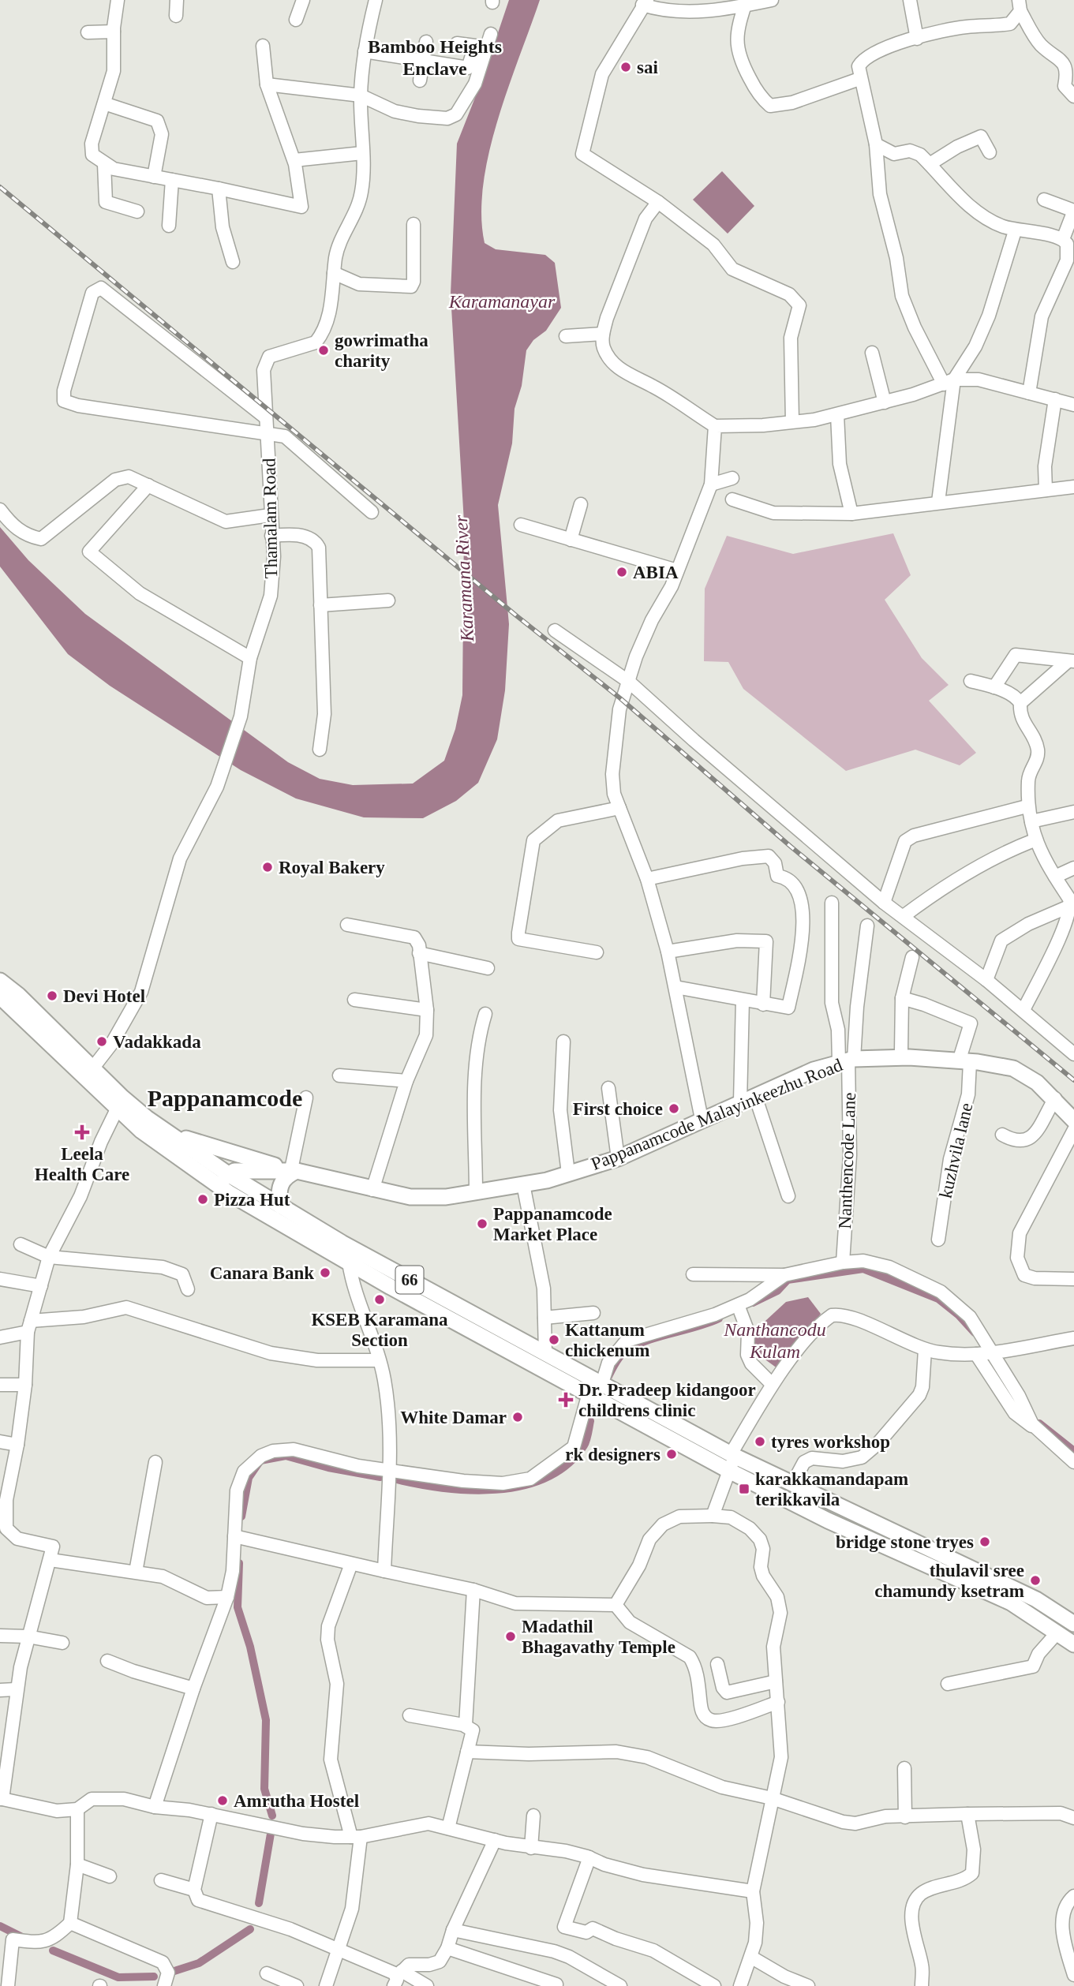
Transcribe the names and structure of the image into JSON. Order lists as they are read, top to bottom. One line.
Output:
{"streets":{"main road":["Pappanamcode Malayinkeezhu Road","66"],"street":["Thamalam Road","kuzhvila lane","Nanthencode Lane"]},"crossings":[["Thamalam Road","66"],["Pappanamcode Malayinkeezhu Road","kuzhvila lane"],["Pappanamcode Malayinkeezhu Road","Nanthencode Lane"],["Pappanamcode Malayinkeezhu Road","66"]],"districts":["Bamboo Heights Enclave","Pappanamcode"],"water":["Karamanayar","Karamana River","Nanthancodu Kulam"],"places":{"other":["sai","gowrimatha charity","ABIA","Royal Bakery","Devi Hotel","Vadakkada","First choice","Pizza Hut","Pappanamcode Market Place","Canara Bank","KSEB Karamana Section","Kattanum chickenum","White Damar","tyres workshop","rk designers","bridge stone tryes","thulavil sree chamundy ksetram","Madathil Bhagavathy Temple","Amrutha Hostel"],"health":["Leela Health Care","Dr. Pradeep kidangoor childrens clinic"],"transit":["karakkamandapam terikkavila"]}}
